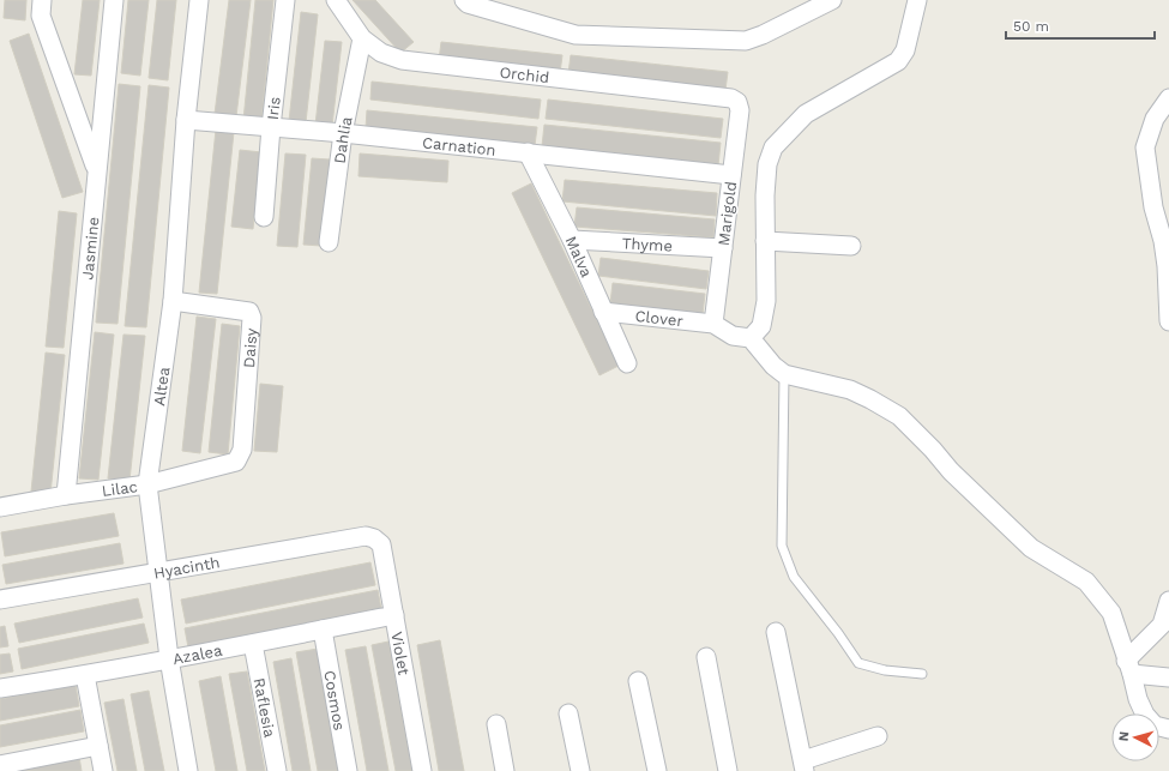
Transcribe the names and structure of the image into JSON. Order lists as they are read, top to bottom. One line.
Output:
{"streets":{"street":["Orchid","Iris","Dahlia","Carnation","Marigold","Thyme","Jasmine","Malva","Clover","Daisy","Altea","Lilac","Hyacinth","Azalea","Violet","Cosmos","Raflesia"]},"crossings":[["Orchid","Dahlia"],["Orchid","Marigold"],["Iris","Carnation"],["Dahlia","Carnation"],["Carnation","Marigold"],["Carnation","Malva"],["Carnation","Altea"],["Marigold","Thyme"],["Marigold","Clover"],["Thyme","Malva"],["Jasmine","Lilac"],["Malva","Clover"],["Daisy","Altea"],["Daisy","Lilac"],["Altea","Lilac"],["Altea","Hyacinth"],["Altea","Azalea"],["Hyacinth","Violet"],["Azalea","Violet"],["Azalea","Cosmos"],["Azalea","Raflesia"]],"scale_bar":"50 m","north":"left"}
